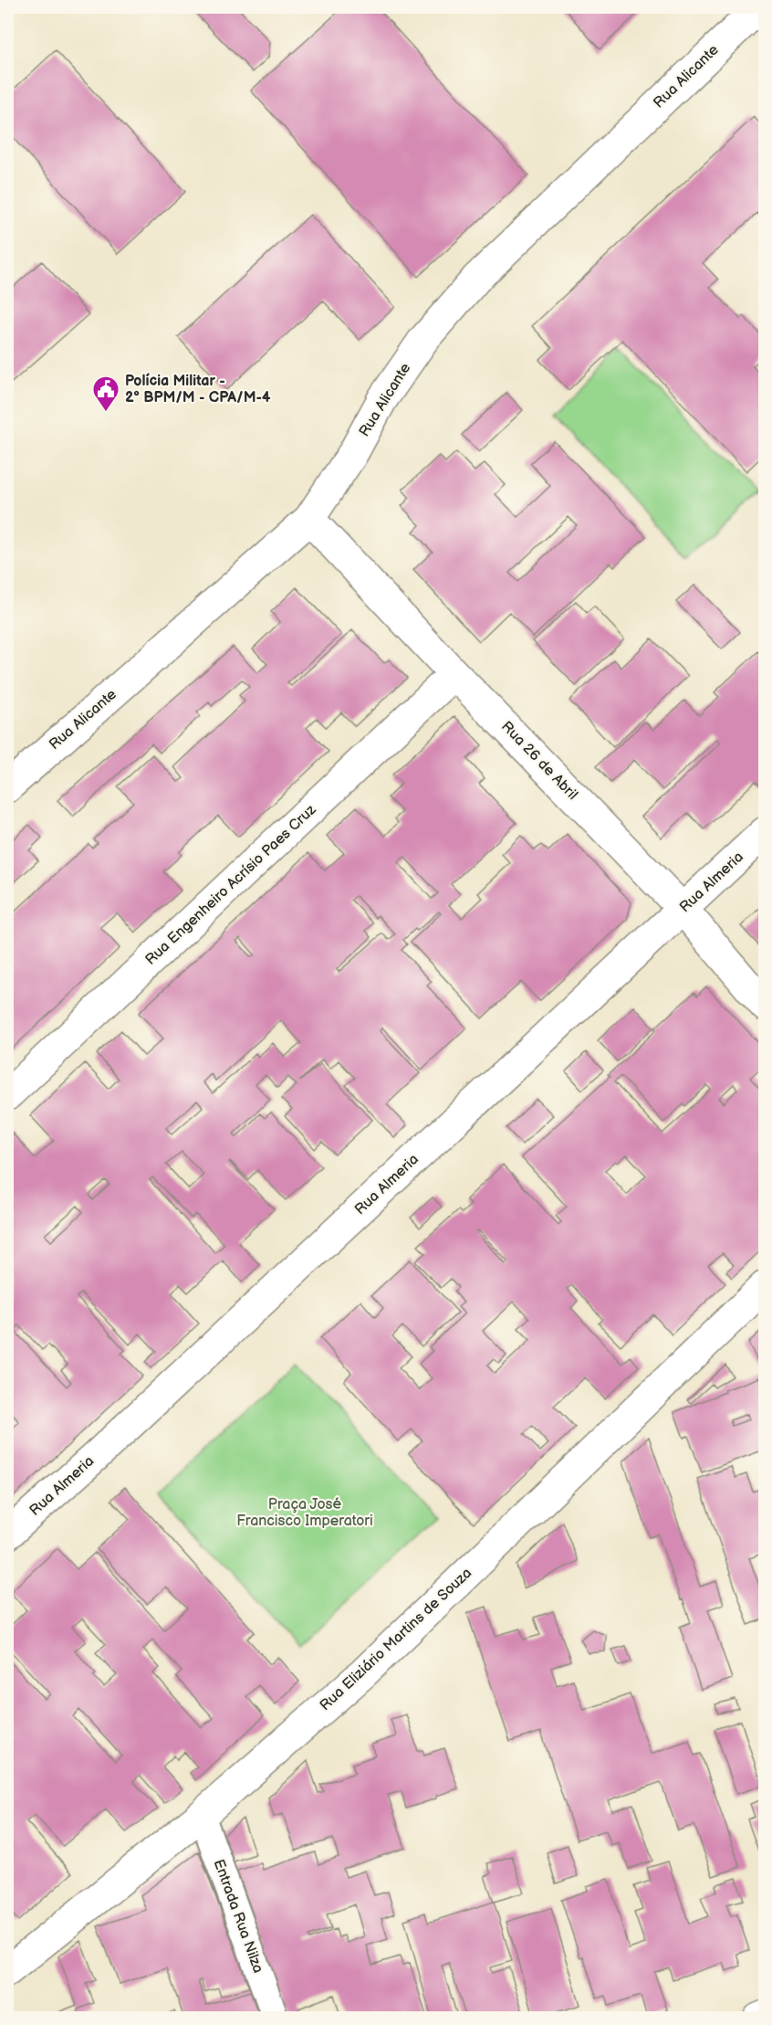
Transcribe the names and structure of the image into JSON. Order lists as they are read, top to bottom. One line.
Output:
{"streets":{"street":["Rua Alicante","Rua 26 de Abril","Rua Almeria","Rua Engenheiro Acrísio Paes Cruz","Rua Eliziário Martins de Souza"],"lane":["Entrada Rua Nilza"]},"crossings":[["Rua Alicante","Rua 26 de Abril"],["Rua 26 de Abril","Rua Almeria"],["Rua 26 de Abril","Rua Engenheiro Acrísio Paes Cruz"],["Rua Eliziário Martins de Souza","Entrada Rua Nilza"]],"parks":["Praça José Francisco Imperatori"],"places":{"public building":["Polícia Militar - 2º BPM/M - CPA/M-4"]}}
